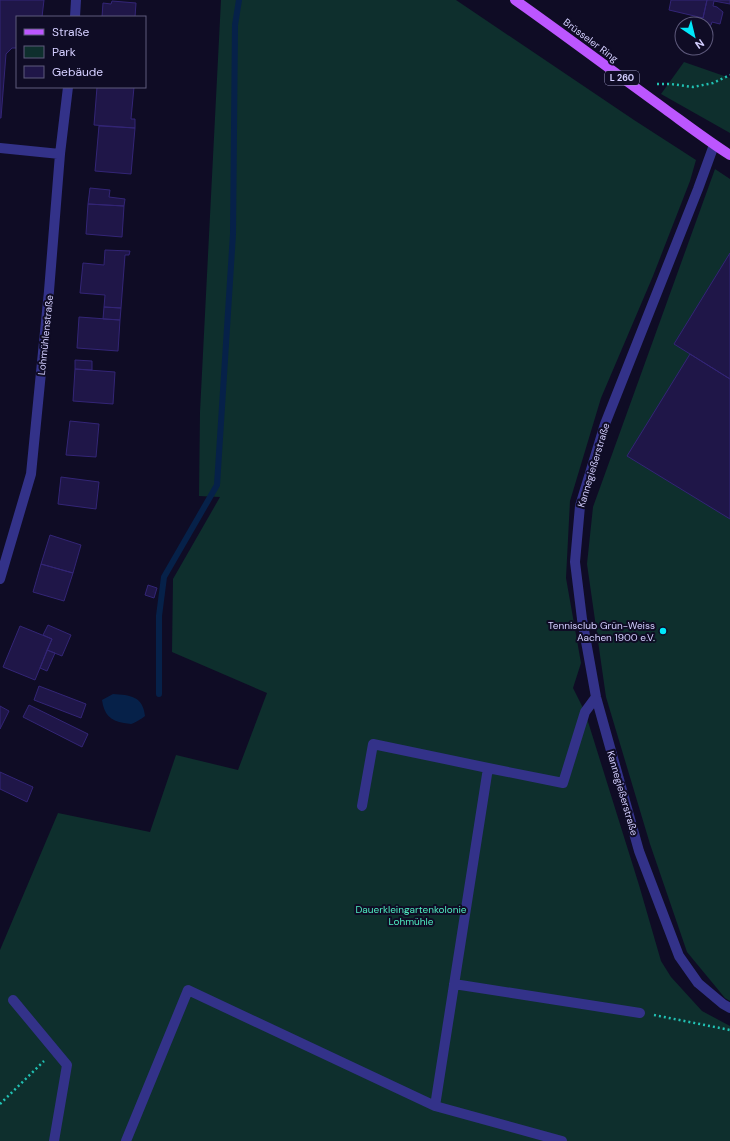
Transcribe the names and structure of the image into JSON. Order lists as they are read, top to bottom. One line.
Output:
{"streets":{"main road":["Brüsseler Ring","L 260"],"street":["Lohmühlenstraße","Kannegießerstraße"]},"crossings":[["Brüsseler Ring","Kannegießerstraße"]],"parks":["Dauerkleingartenkolonie Lohmühle"],"places":["Tennisclub Grün-Weiss Aachen 1900 e.V."],"legend":["Straße","Park","Gebäude"],"north":"bottom right"}
